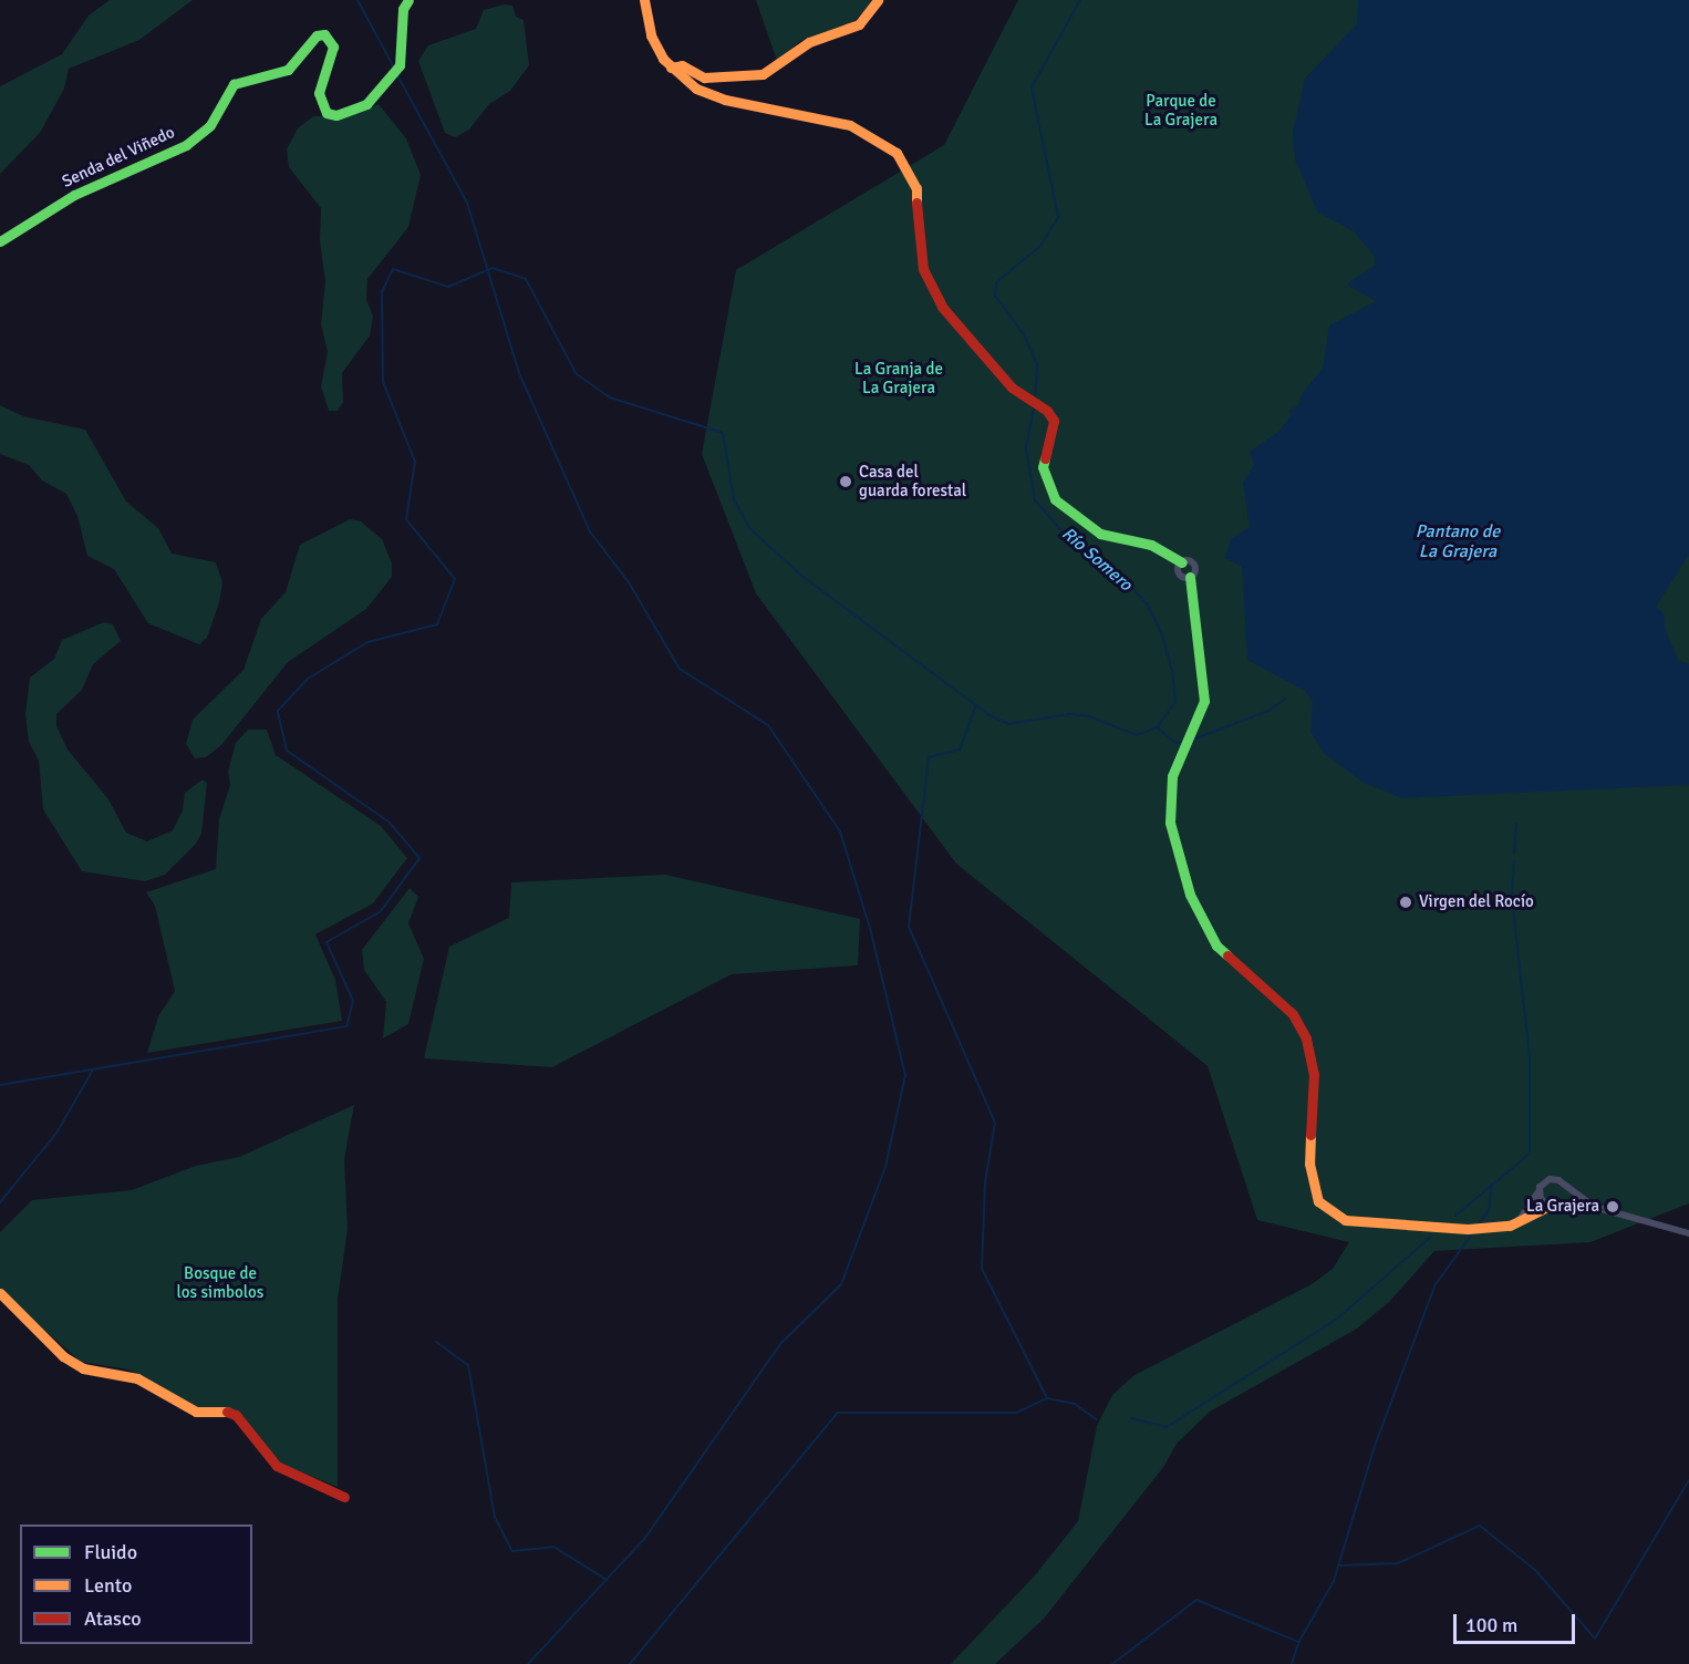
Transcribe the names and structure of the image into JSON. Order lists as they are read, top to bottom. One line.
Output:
{"streets":{"street":["Senda del Viñedo"]},"water":["Pantano de La Grajera","Río Somero"],"parks":["Parque de La Grajera","La Granja de La Grajera","Bosque de los simbolos"],"places":["Casa del guarda forestal","Virgen del Rocío","La Grajera"],"legend":["Fluido","Lento","Atasco"],"scale_bar":"100 m"}
